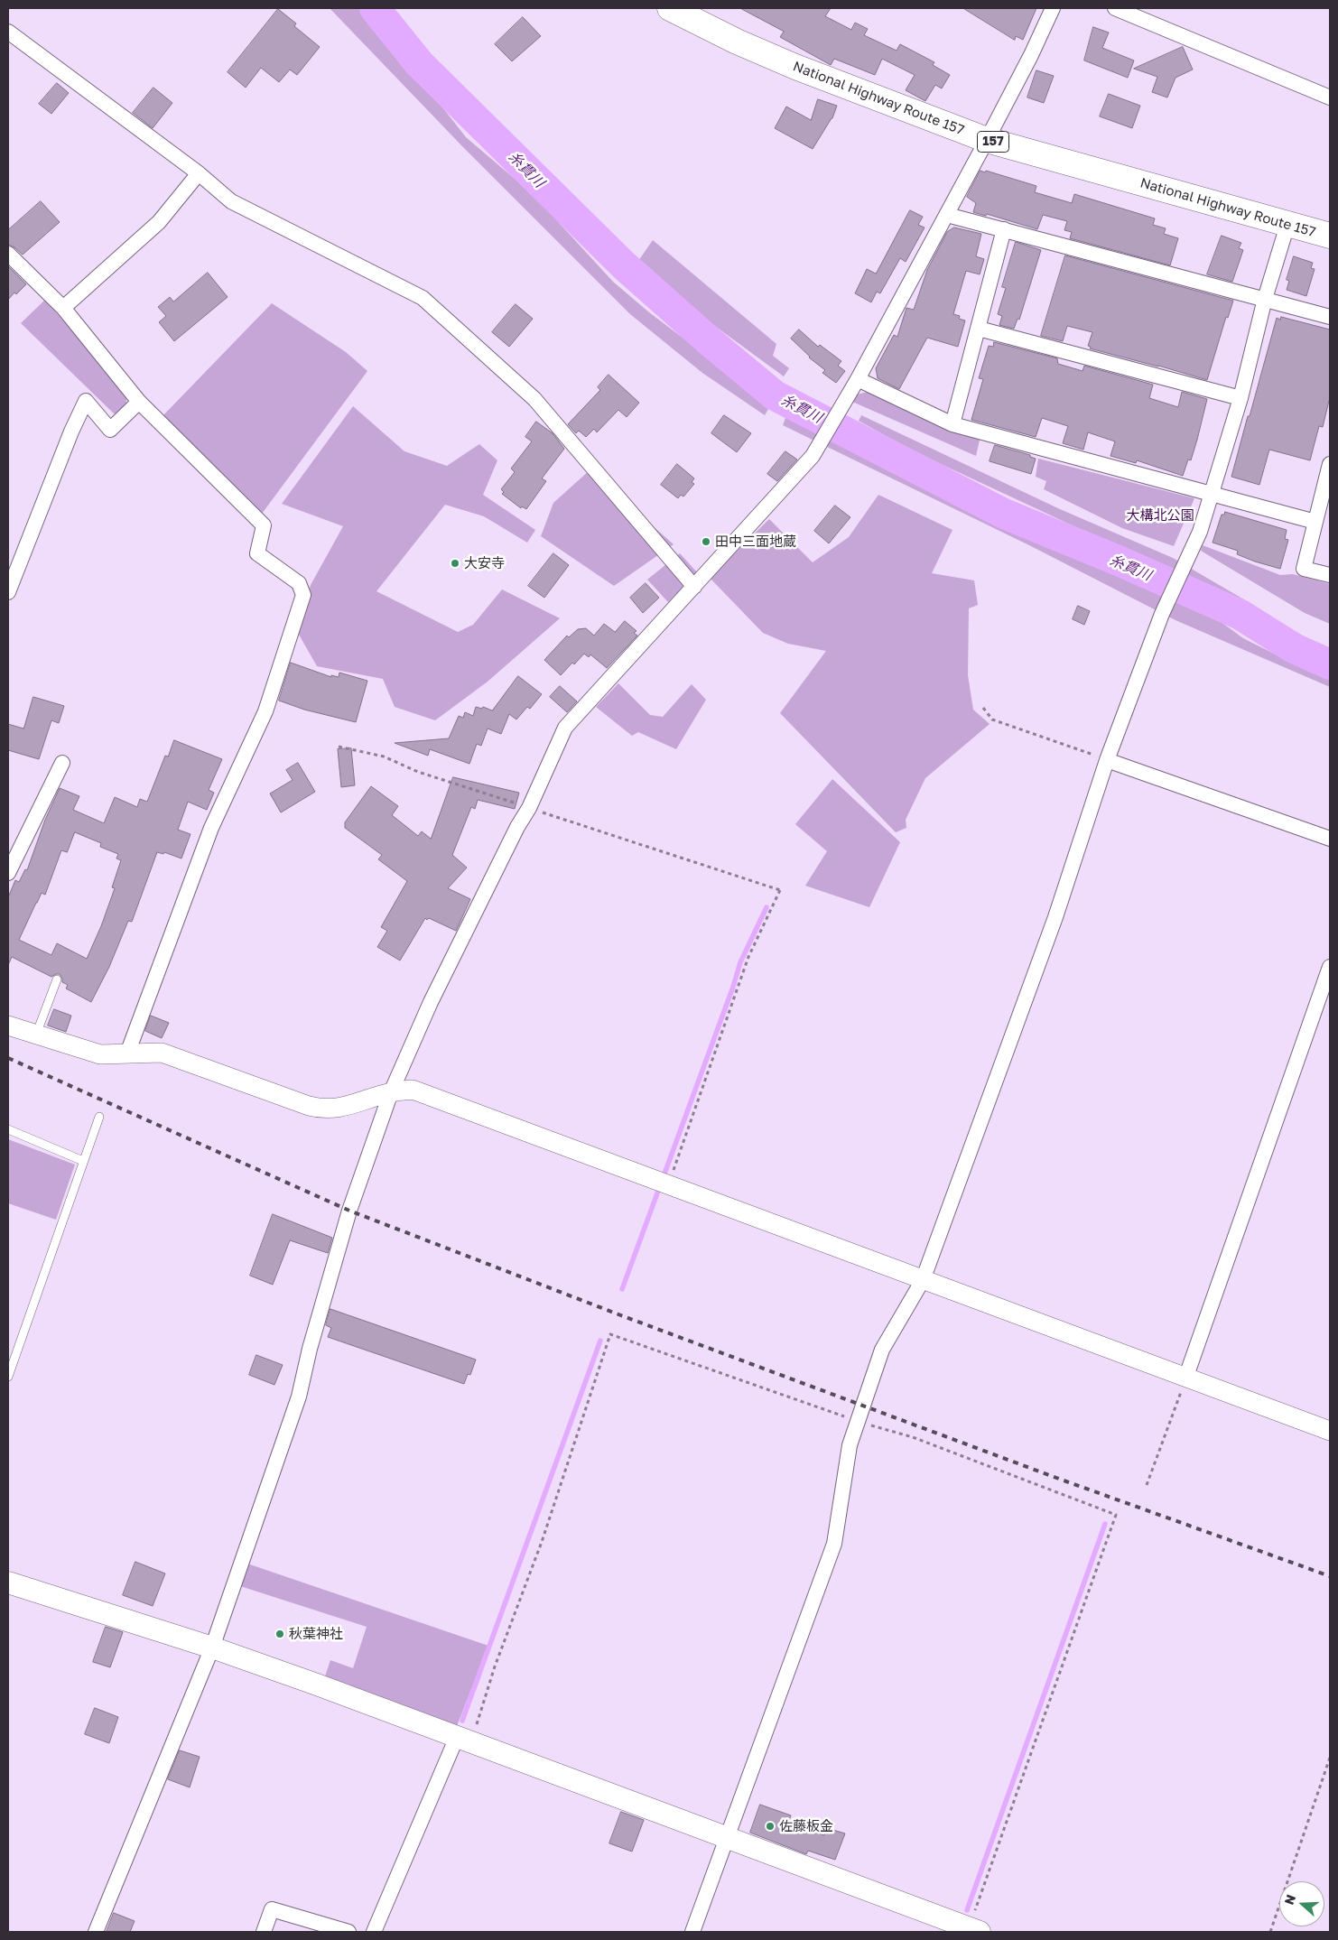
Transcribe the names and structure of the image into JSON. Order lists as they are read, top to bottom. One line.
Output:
{"streets":{"highway":["National Highway Route 157","157"]},"water":["糸貫川"],"parks":["大構北公園"],"places":["田中三面地蔵","大安寺","秋葉神社","佐藤板金"],"north":"left"}
